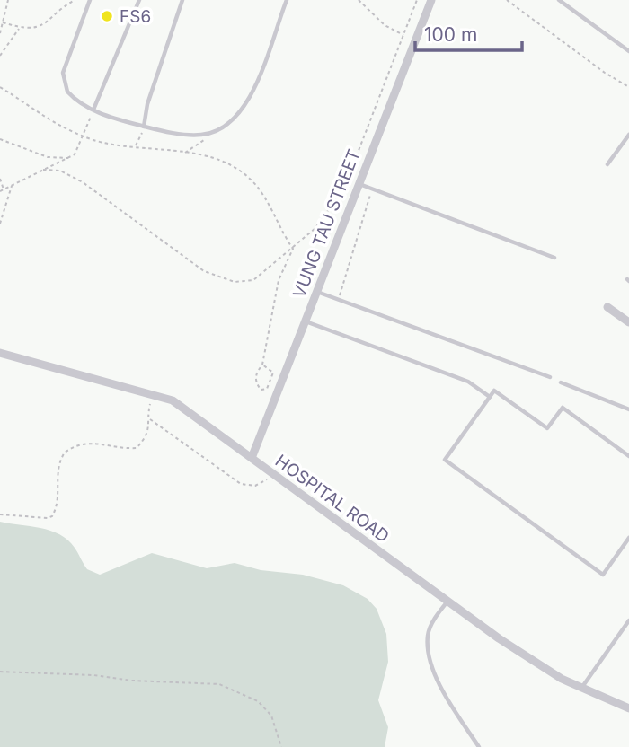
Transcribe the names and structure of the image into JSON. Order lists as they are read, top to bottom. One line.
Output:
{"streets":{"street":["VUNG TAU STREET","HOSPITAL ROAD"]},"crossings":[["VUNG TAU STREET","HOSPITAL ROAD"]],"places":["FS6"],"scale_bar":"100 m"}
